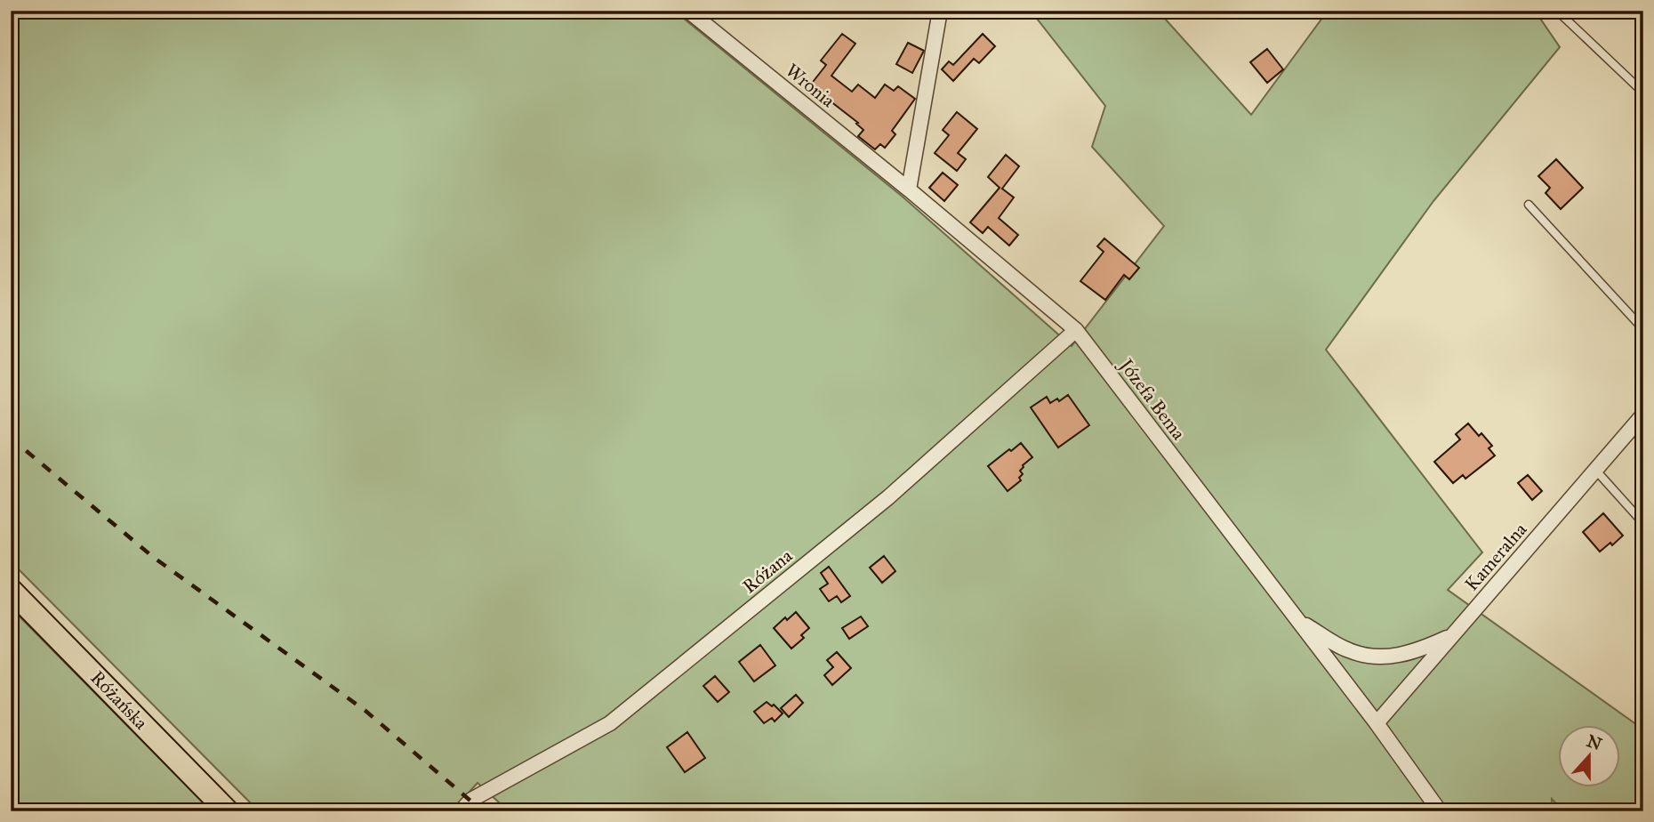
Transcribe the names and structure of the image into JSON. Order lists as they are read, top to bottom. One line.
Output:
{"streets":{"main road":["Różańska"],"street":["Wronia","Józefa Bema","Kameralna","Różana"]},"crossings":[["Wronia","Józefa Bema"],["Józefa Bema","Kameralna"],["Józefa Bema","Różana"]],"north":"top"}
